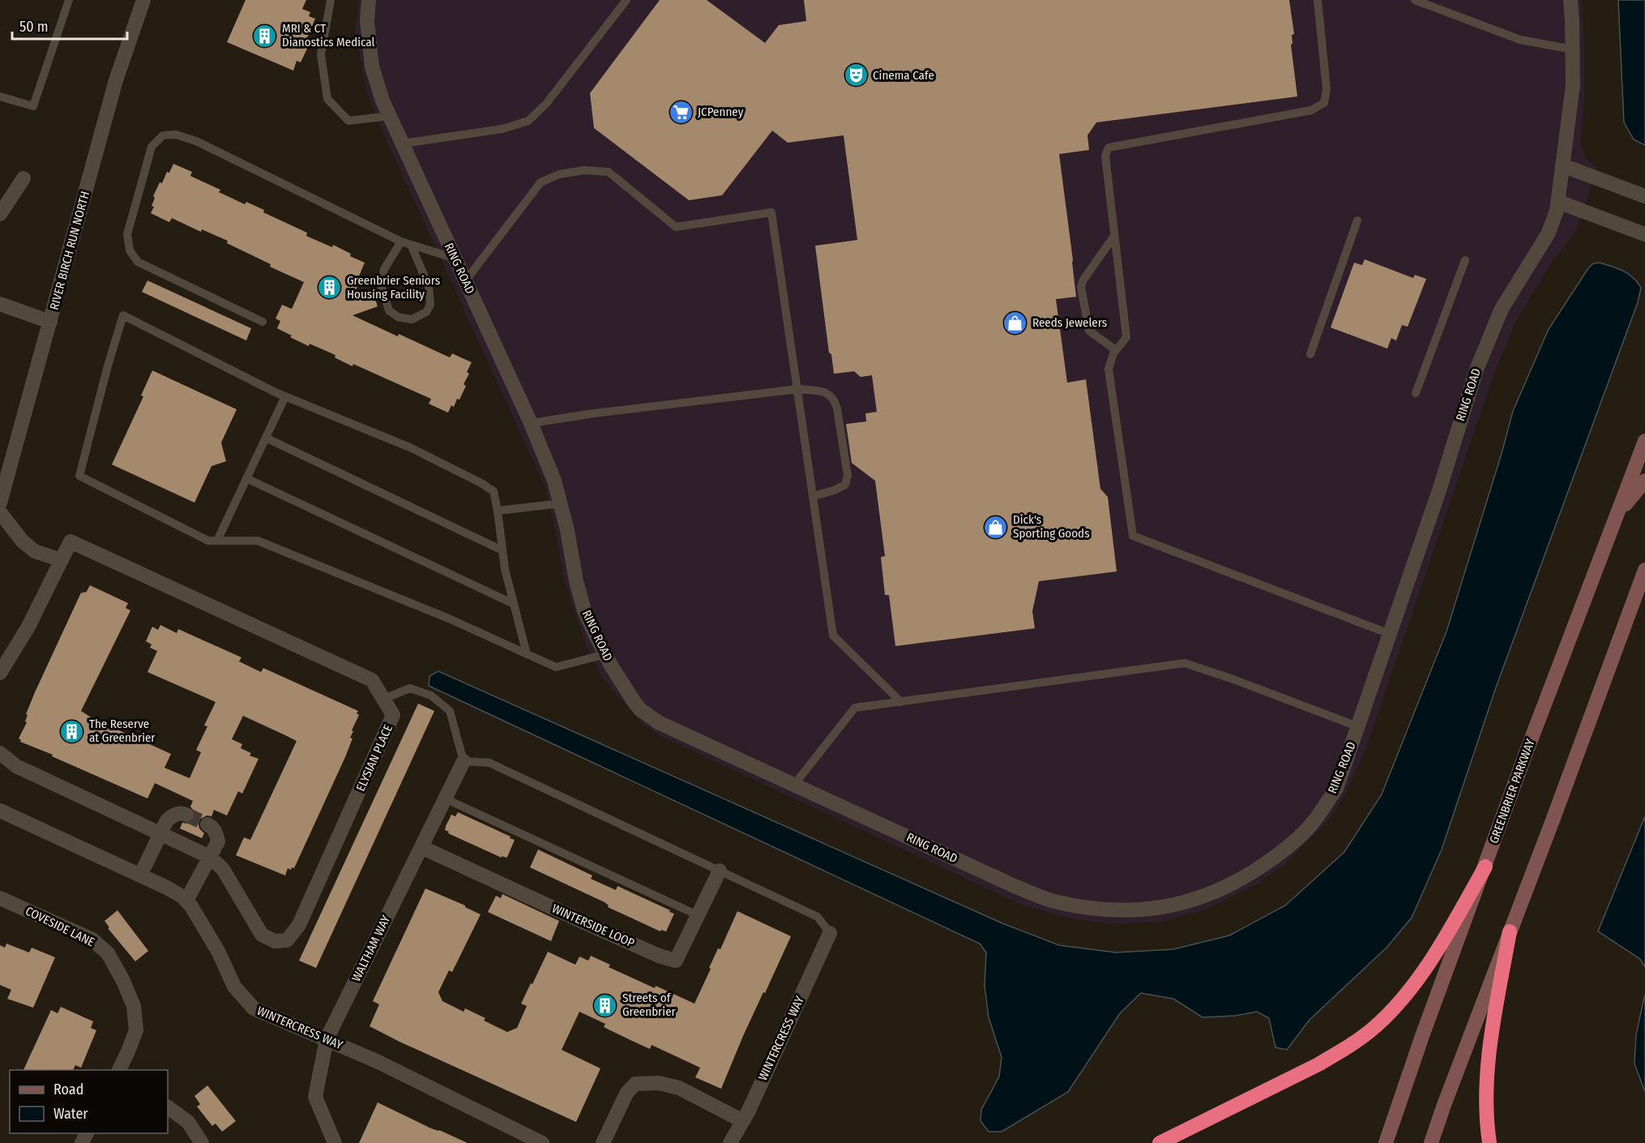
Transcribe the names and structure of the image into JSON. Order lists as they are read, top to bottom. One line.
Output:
{"streets":{"main road":["GREENBRIER PARKWAY"],"street":["RIVER BIRCH RUN NORTH","RING ROAD","ELYSIAN PLACE","WINTERSIDE LOOP","COVESIDE LANE","WALTHAM WAY","WINTERCRESS WAY"]},"crossings":[["WINTERSIDE LOOP","WALTHAM WAY"],["WALTHAM WAY","WINTERCRESS WAY"]],"places":{"building":["MRI & CT Dianostics Medical","Greenbrier Seniors Housing Facility","The Reserve at Greenbrier","Streets of Greenbrier"],"theatre":["Cinema Cafe"],"supermarket":["JCPenney"],"shop":["Reeds Jewelers","Dick's Sporting Goods"]},"legend":["Road","Water"],"scale_bar":"50 m"}
